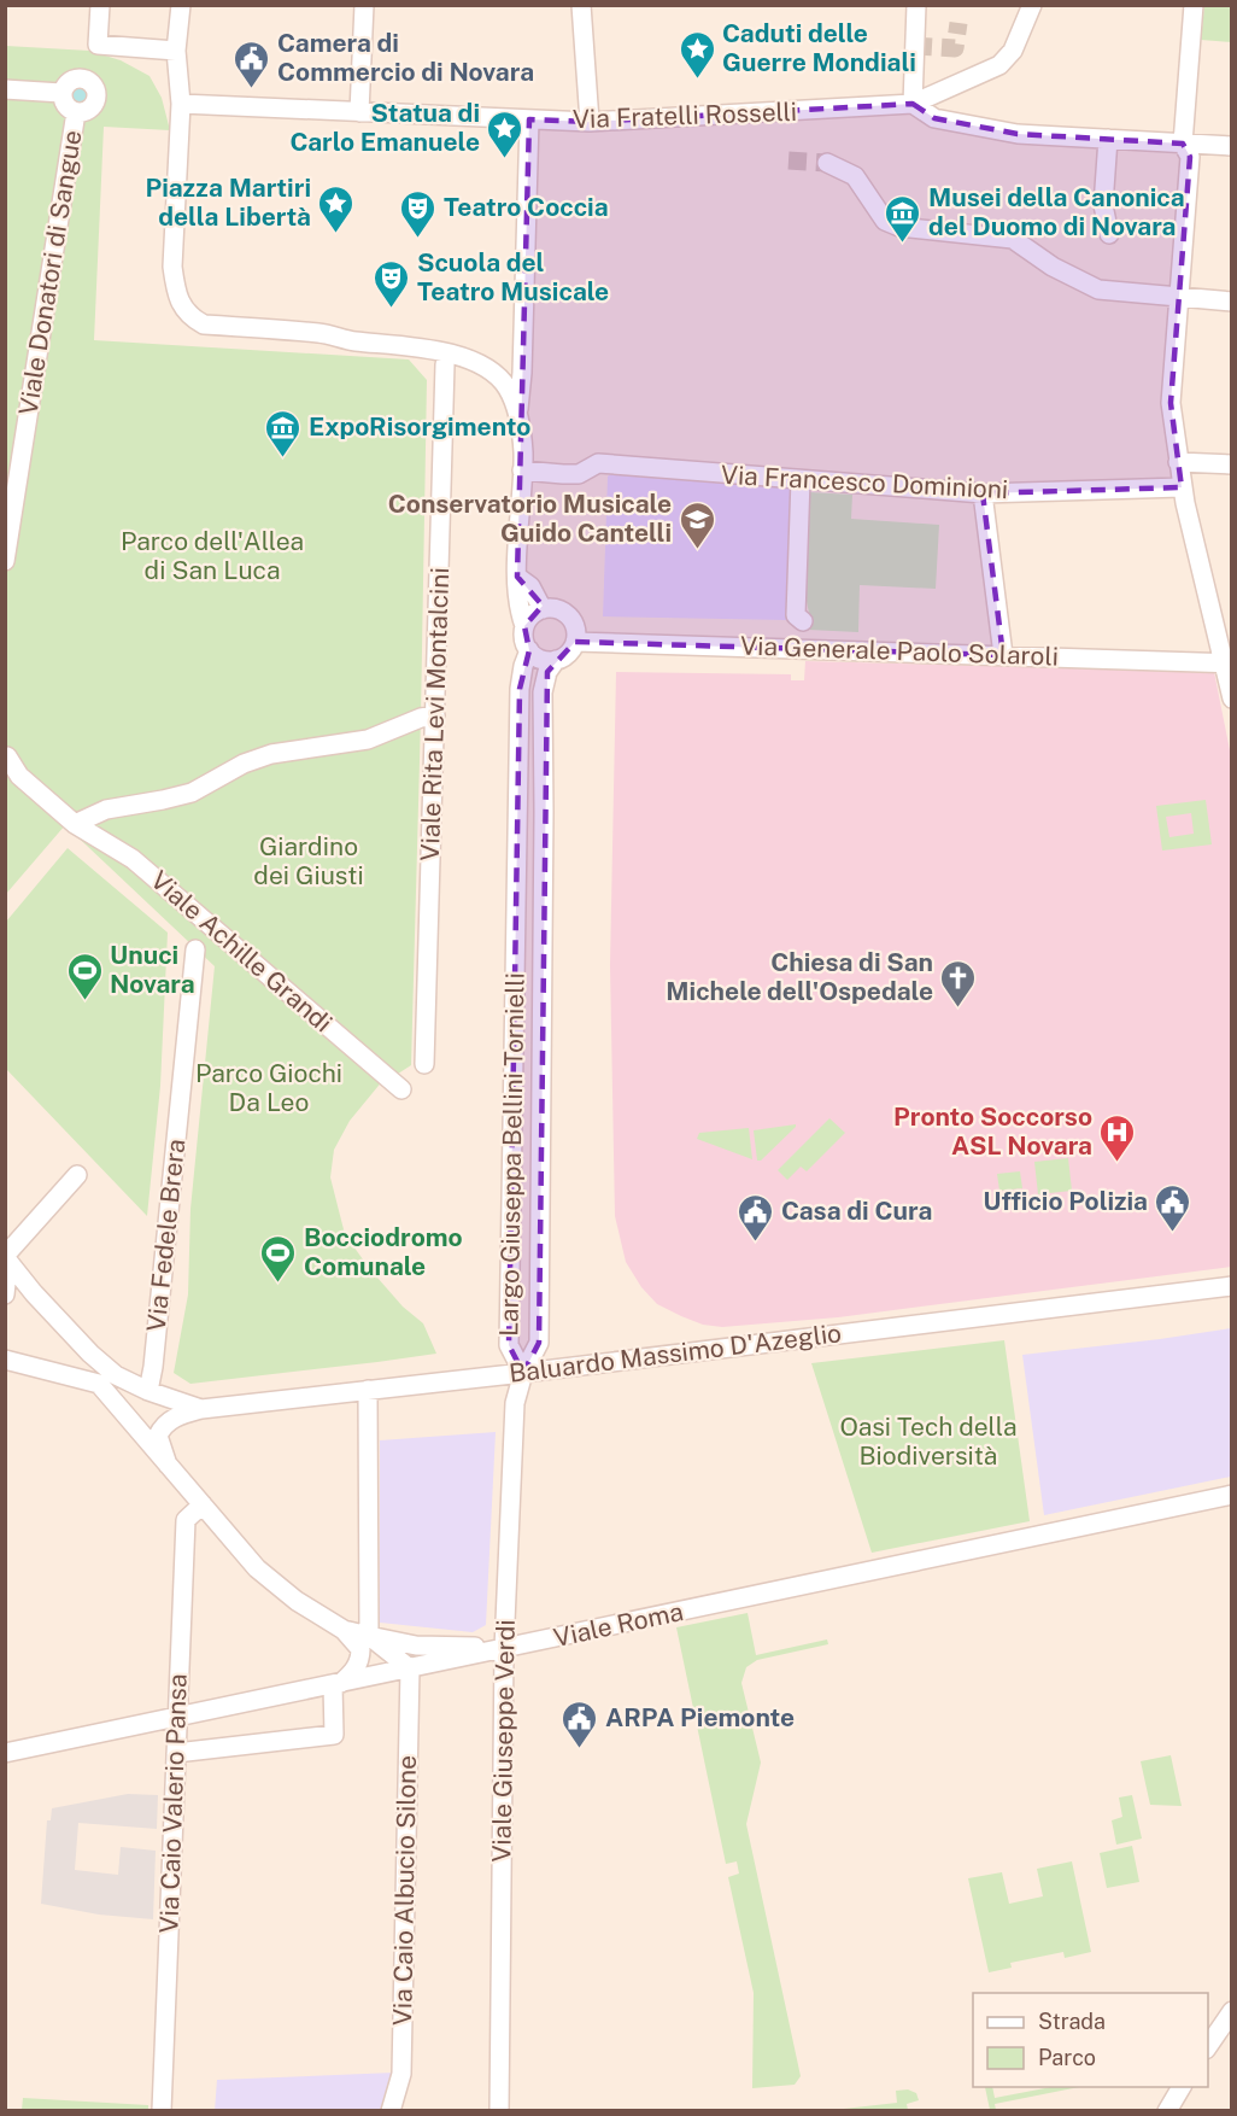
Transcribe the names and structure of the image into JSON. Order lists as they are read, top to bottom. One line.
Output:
{"streets":{"street":["Via Fratelli Rosselli","Viale Donatori di Sangue","Via Francesco Dominioni","Via Generale Paolo Solaroli","Viale Rita Levi Montalcini","Viale Achille Grandi","Largo Giuseppa Bellini Tornielli","Via Fedele Brera","Baluardo Massimo D'Azeglio","Viale Roma","Viale Giuseppe Verdi","Via Caio Valerio Pansa","Via Caio Albucio Silone"]},"crossings":[["Via Generale Paolo Solaroli","Largo Giuseppa Bellini Tornielli"],["Largo Giuseppa Bellini Tornielli","Baluardo Massimo D'Azeglio"],["Largo Giuseppa Bellini Tornielli","Viale Giuseppe Verdi"],["Baluardo Massimo D'Azeglio","Viale Giuseppe Verdi"],["Viale Roma","Viale Giuseppe Verdi"],["Viale Roma","Via Caio Valerio Pansa"],["Viale Roma","Via Caio Albucio Silone"]],"parks":["Parco dell'Allea di San Luca","Giardino dei Giusti","Parco Giochi Da Leo","Oasi Tech della Biodiversità"],"places":{"place":["Caduti delle Guerre Mondiali","Statua di Carlo Emanuele","Piazza Martiri della Libertà"],"public building":["Camera di Commercio di Novara","Ufficio Polizia","Casa di Cura","ARPA Piemonte"],"theatre":["Teatro Coccia","Scuola del Teatro Musicale"],"museum":["Musei della Canonica del Duomo di Novara","ExpoRisorgimento"],"school or university":["Conservatorio Musicale Guido Cantelli"],"sports":["Unuci Novara","Bocciodromo Comunale"],"church":["Chiesa di San Michele dell'Ospedale"],"hospital":["Pronto Soccorso ASL Novara"]},"legend":["Strada","Parco"]}
